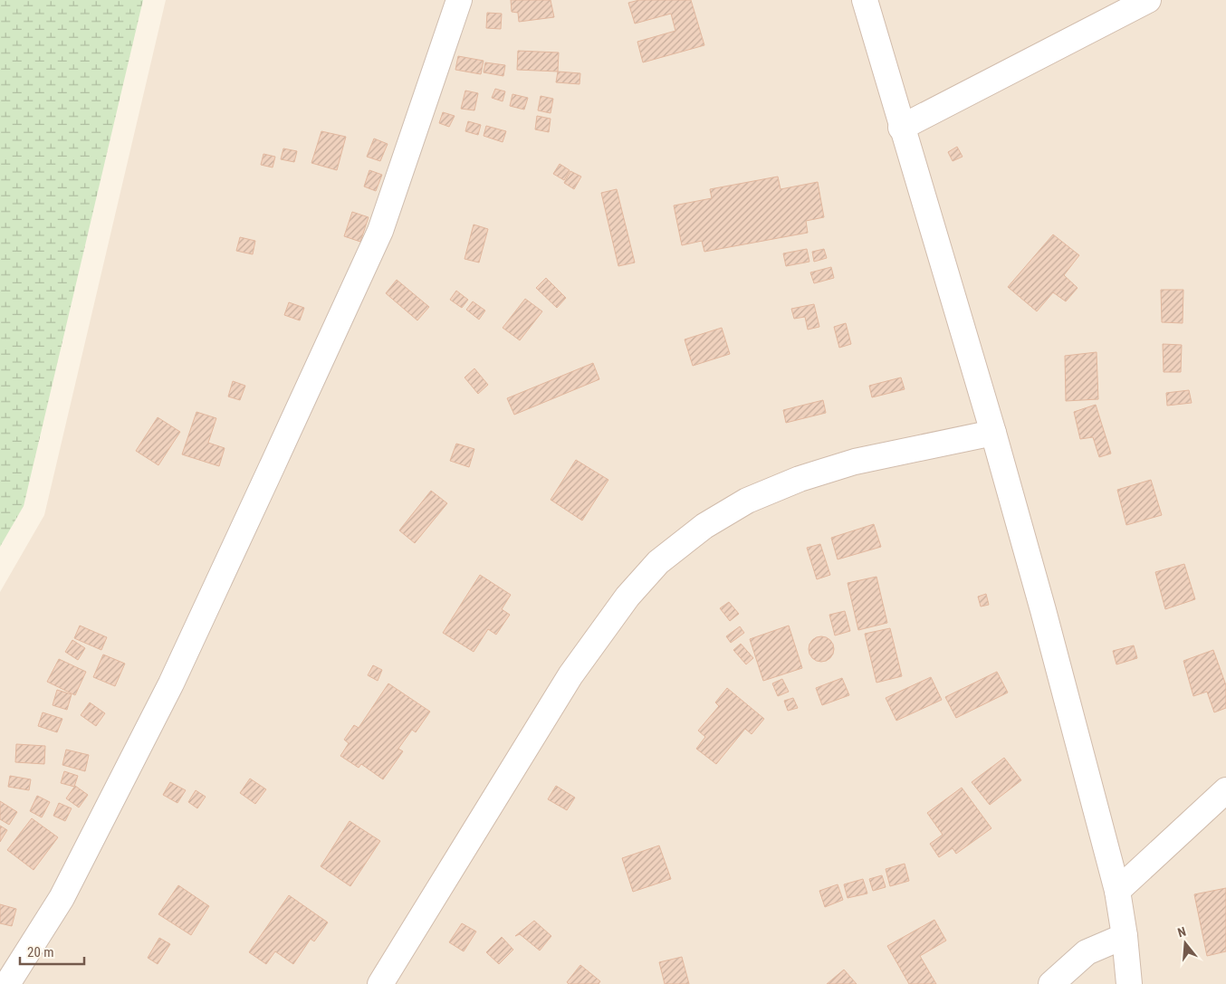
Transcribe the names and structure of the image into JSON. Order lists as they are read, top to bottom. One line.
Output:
{"scale_bar":"20 m","north":"top"}
